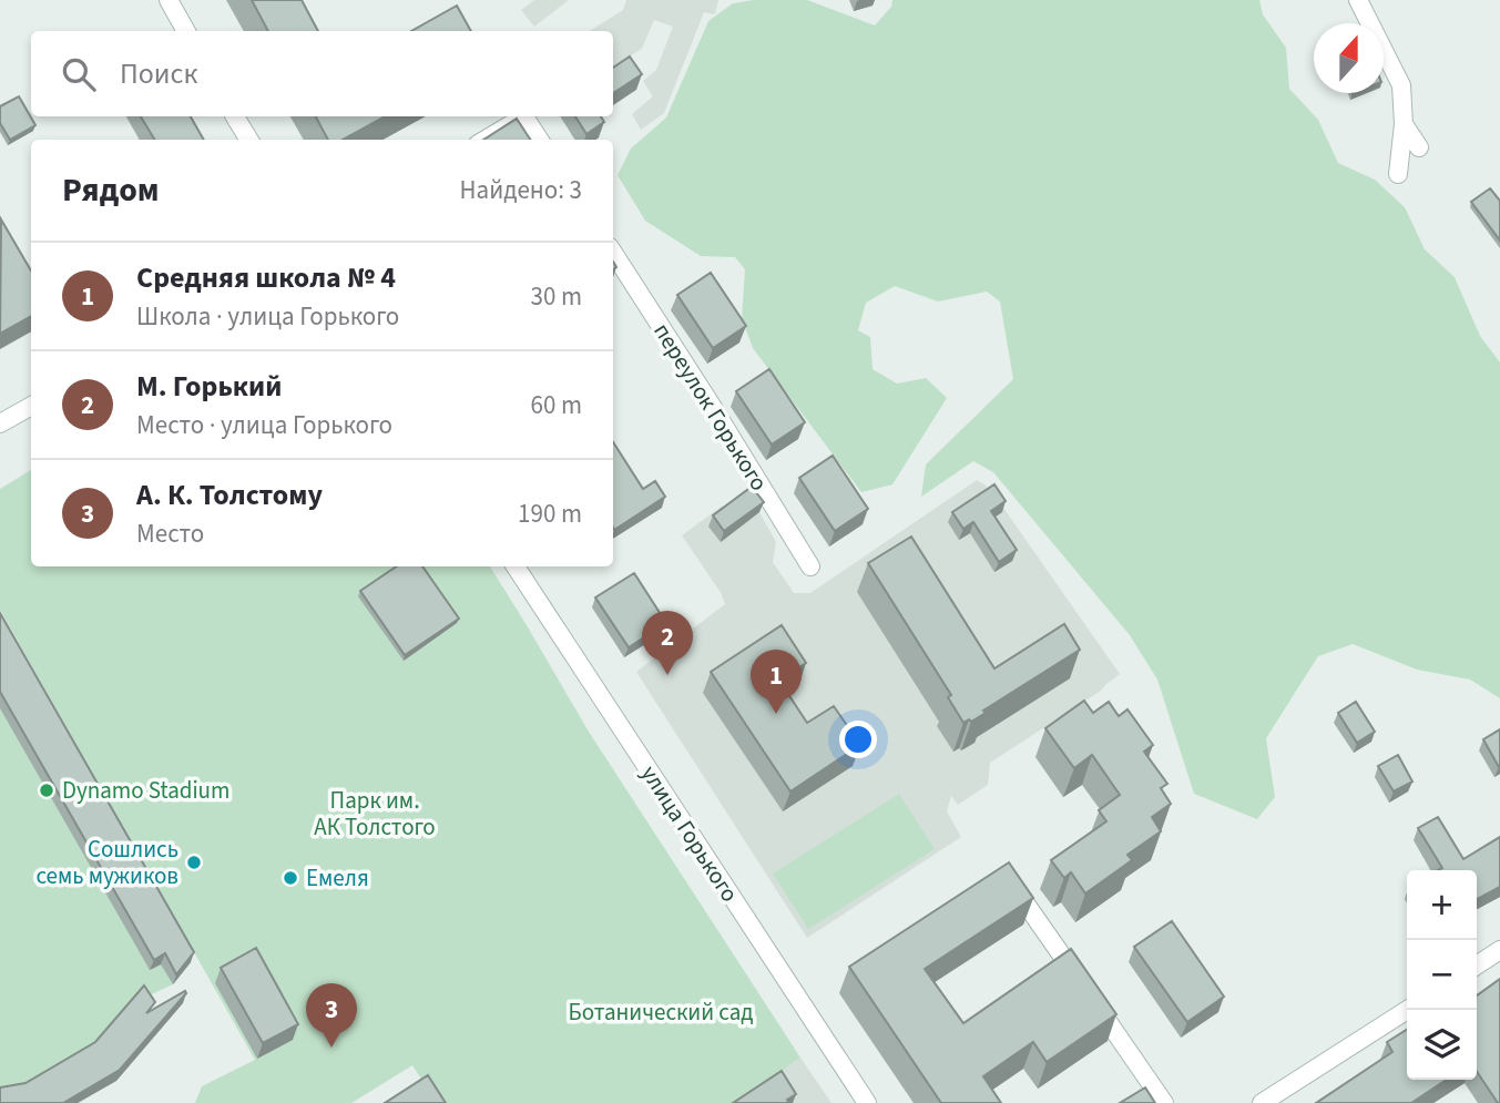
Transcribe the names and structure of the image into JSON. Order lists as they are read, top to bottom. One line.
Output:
{"streets":{"street":["переулок Горького","улица Горького"]},"parks":["Парк им. АК Толстого","Ботанический сад"],"places":["Dynamo Stadium","Сошлись семь мужиков","Емеля"],"north":"top","page":{"search":"Поиск","heading":["Рядом","Найдено: 3"],"list":[{"mark":"1","name":"Средняя школа № 4","note":"Школа · улица Горького","value":"30 m"},{"mark":"2","name":"М. Горький","note":"Место · улица Горького","value":"60 m"},{"mark":"3","name":"А. К. Толстому","note":"Место","value":"190 m"}],"pins":["2","1","3"],"map_buttons":["+","−"]}}
